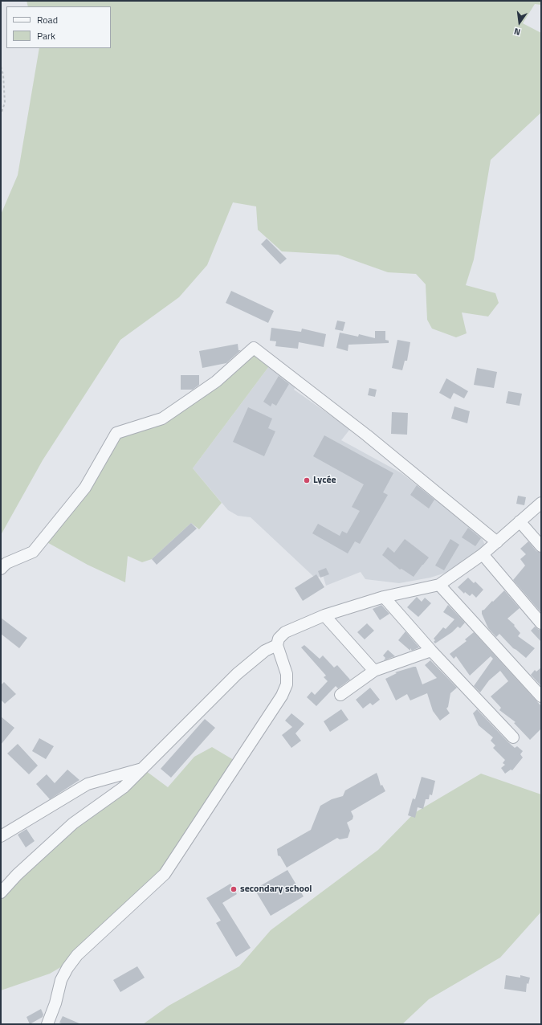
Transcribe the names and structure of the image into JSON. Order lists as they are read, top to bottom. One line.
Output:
{"places":["Lycée","secondary school"],"legend":["Road","Park"],"north":"bottom"}
